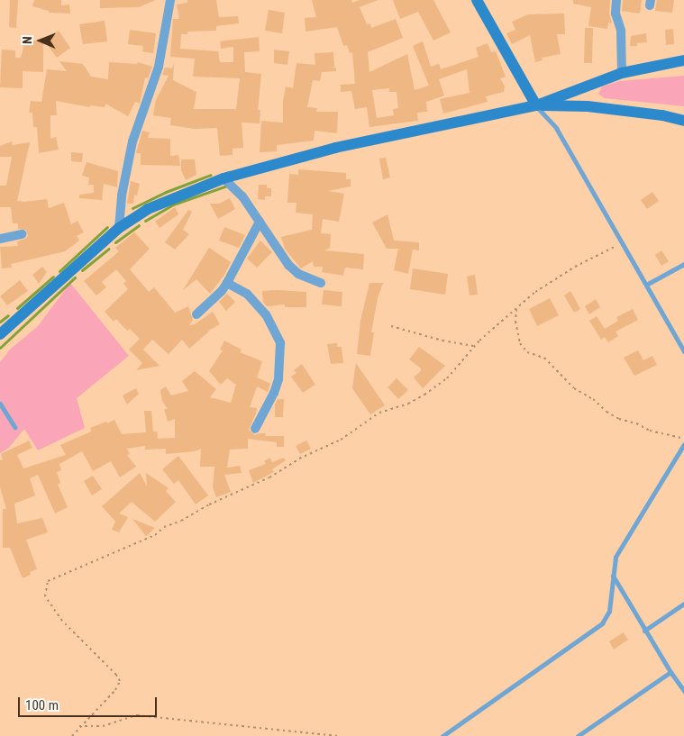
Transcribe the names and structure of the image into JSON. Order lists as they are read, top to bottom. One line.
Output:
{"scale_bar":"100 m","north":"left"}
